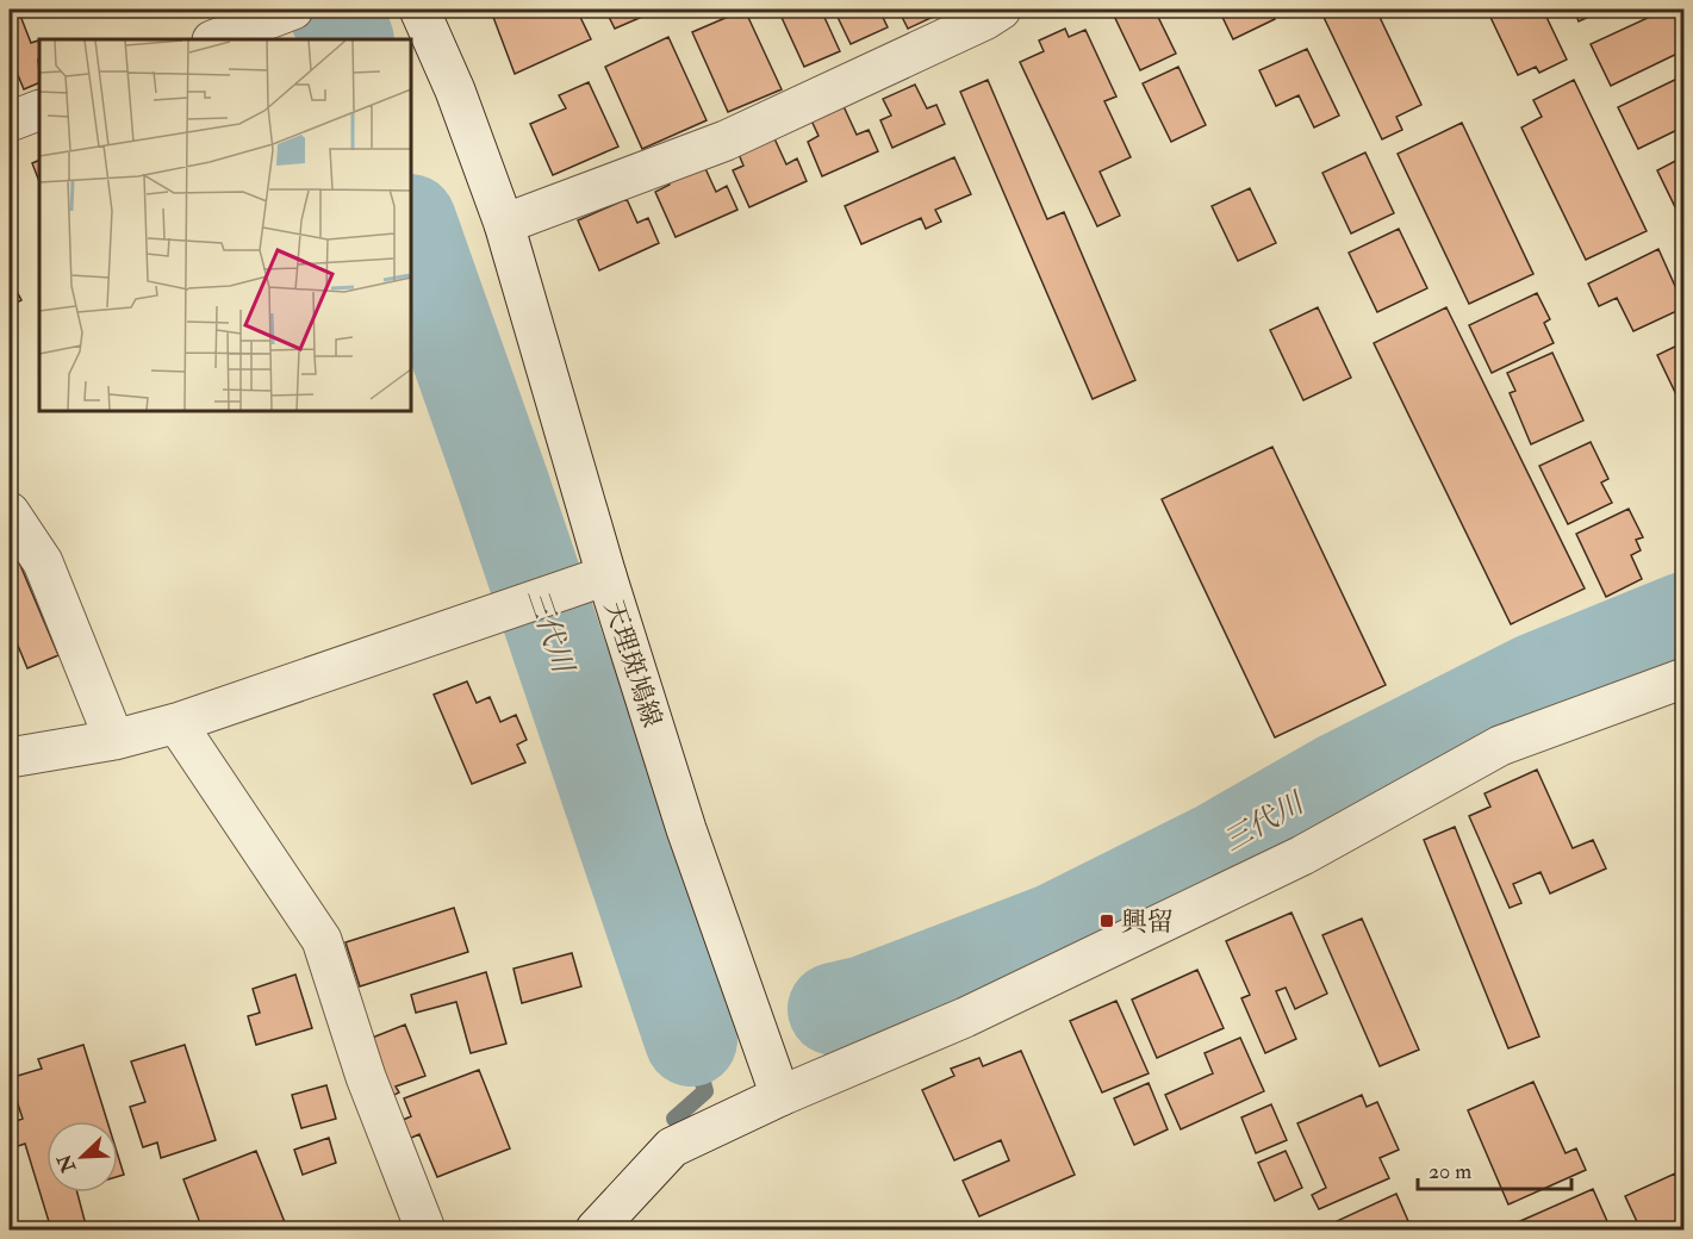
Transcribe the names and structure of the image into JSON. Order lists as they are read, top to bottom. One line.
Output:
{"streets":{"street":["天理斑鳩線"]},"water":["三代川"],"places":{"transit":["興留"]},"scale_bar":"20 m","north":"bottom left"}
